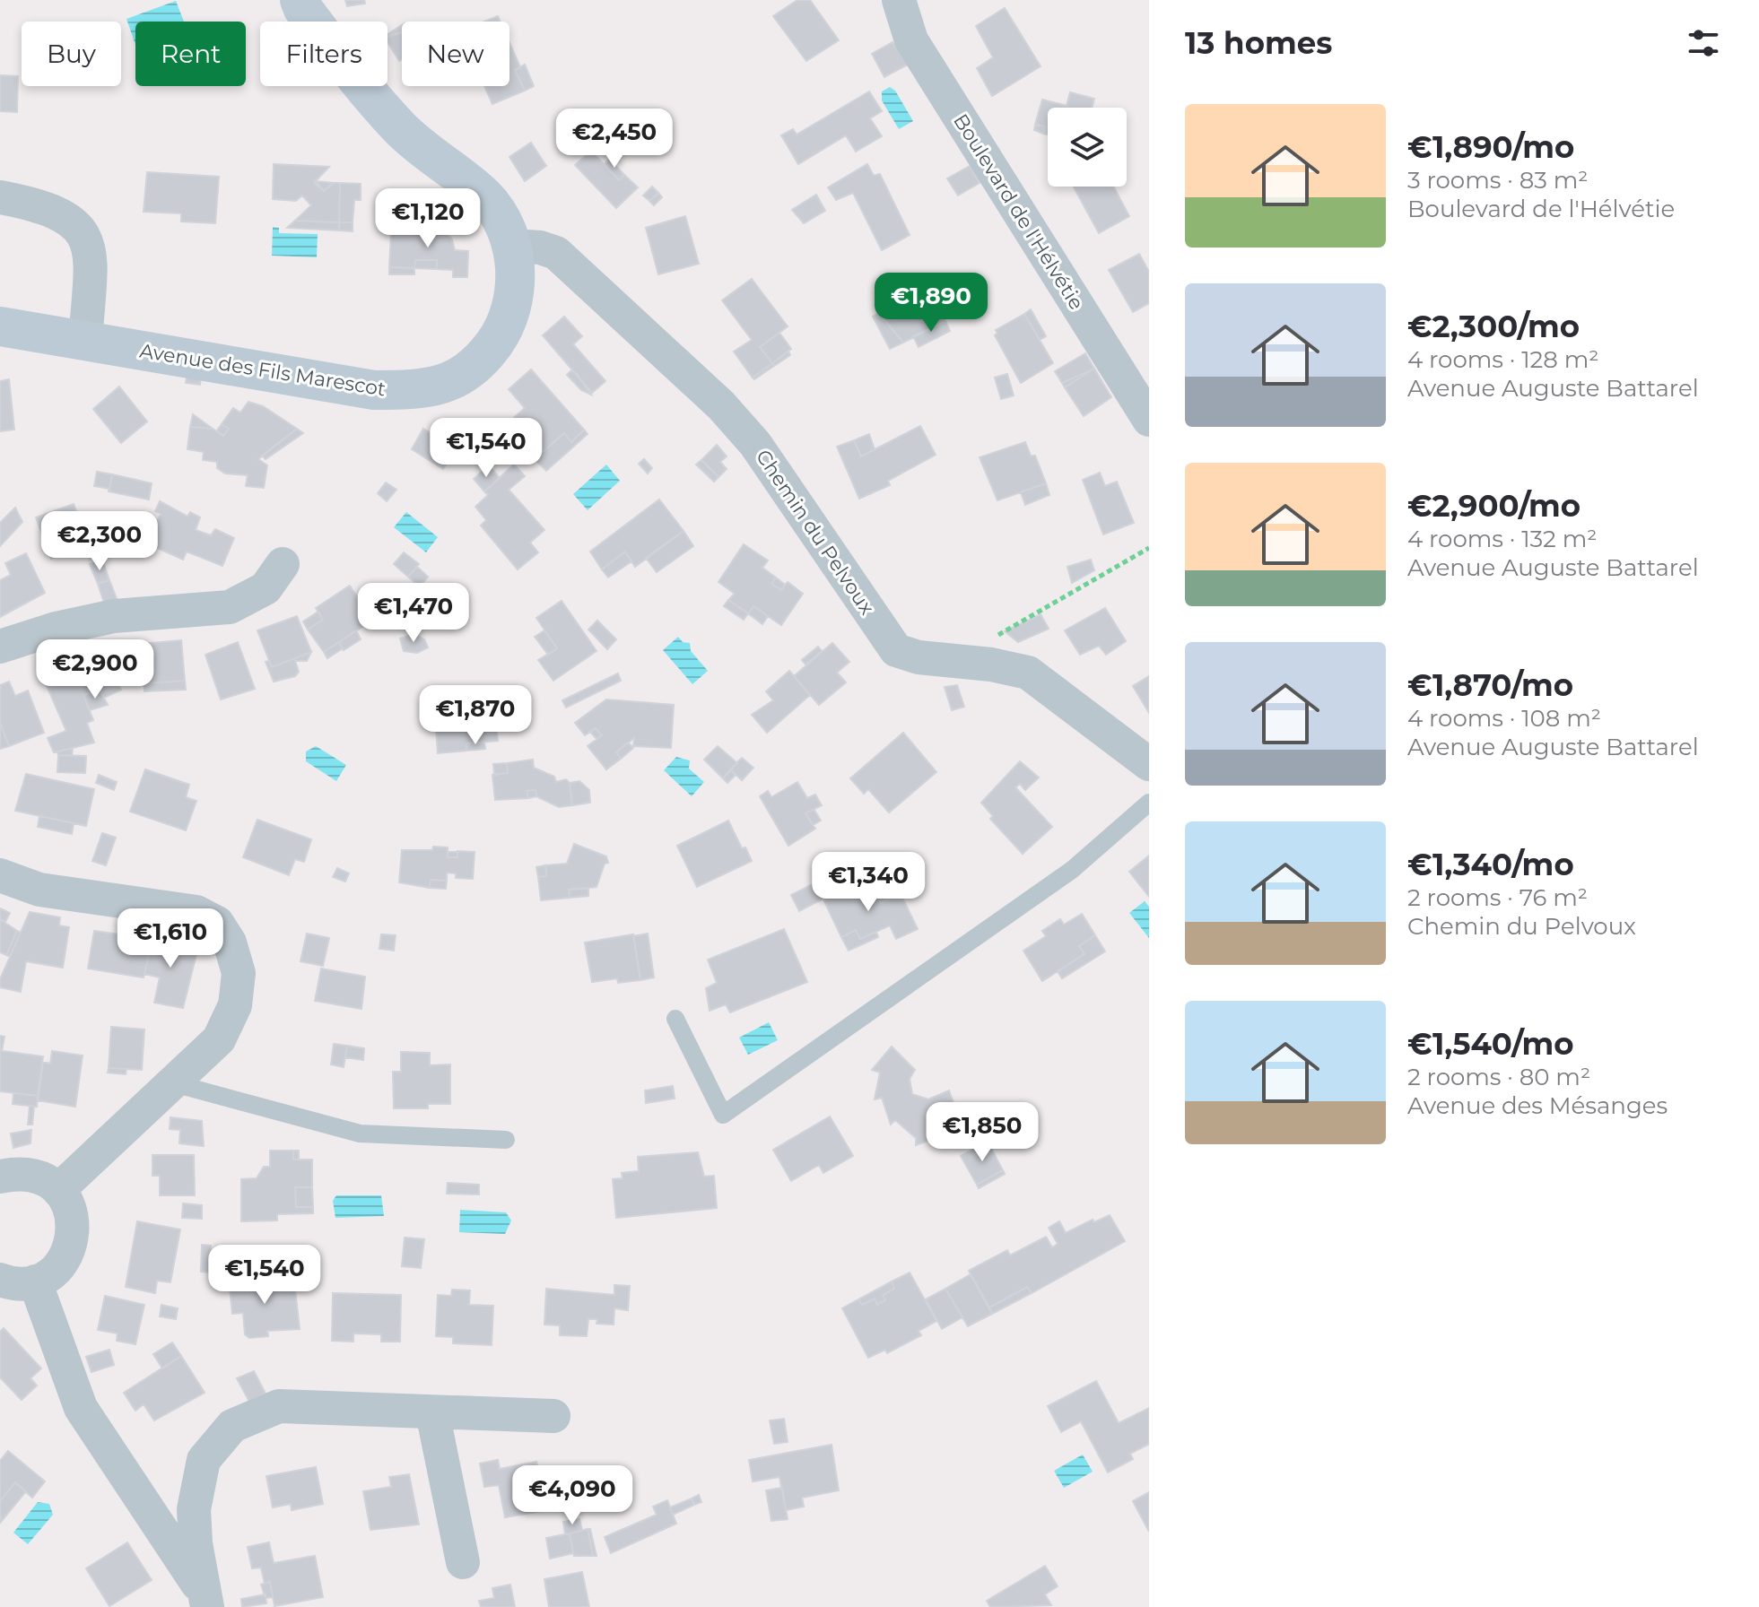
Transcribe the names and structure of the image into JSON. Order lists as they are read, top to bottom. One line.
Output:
{"streets":{"street":["Boulevard de l'Hélvétie","Avenue des Fils Marescot","Chemin du Pelvoux"]},"crossings":[["Avenue des Fils Marescot","Chemin du Pelvoux"]],"page":{"heading":"13 homes","chip":["Buy","Rent","Filters","New"],"list":[{"name":"€1,890/mo","note":"3 rooms · 83 m² · Boulevard de l'Hélvétie"},{"name":"€2,300/mo","note":"4 rooms · 128 m² · Avenue Auguste Battarel"},{"name":"€2,900/mo","note":"4 rooms · 132 m² · Avenue Auguste Battarel"},{"name":"€1,870/mo","note":"4 rooms · 108 m² · Avenue Auguste Battarel"},{"name":"€1,340/mo","note":"2 rooms · 76 m² · Chemin du Pelvoux"},{"name":"€1,540/mo","note":"2 rooms · 80 m² · Avenue des Mésanges"}],"price":["€2,450","€1,120","€1,890","€1,540","€2,300","€1,470","€2,900","€1,870","€1,340","€1,610","€1,850","€1,540","€4,090"]}}
